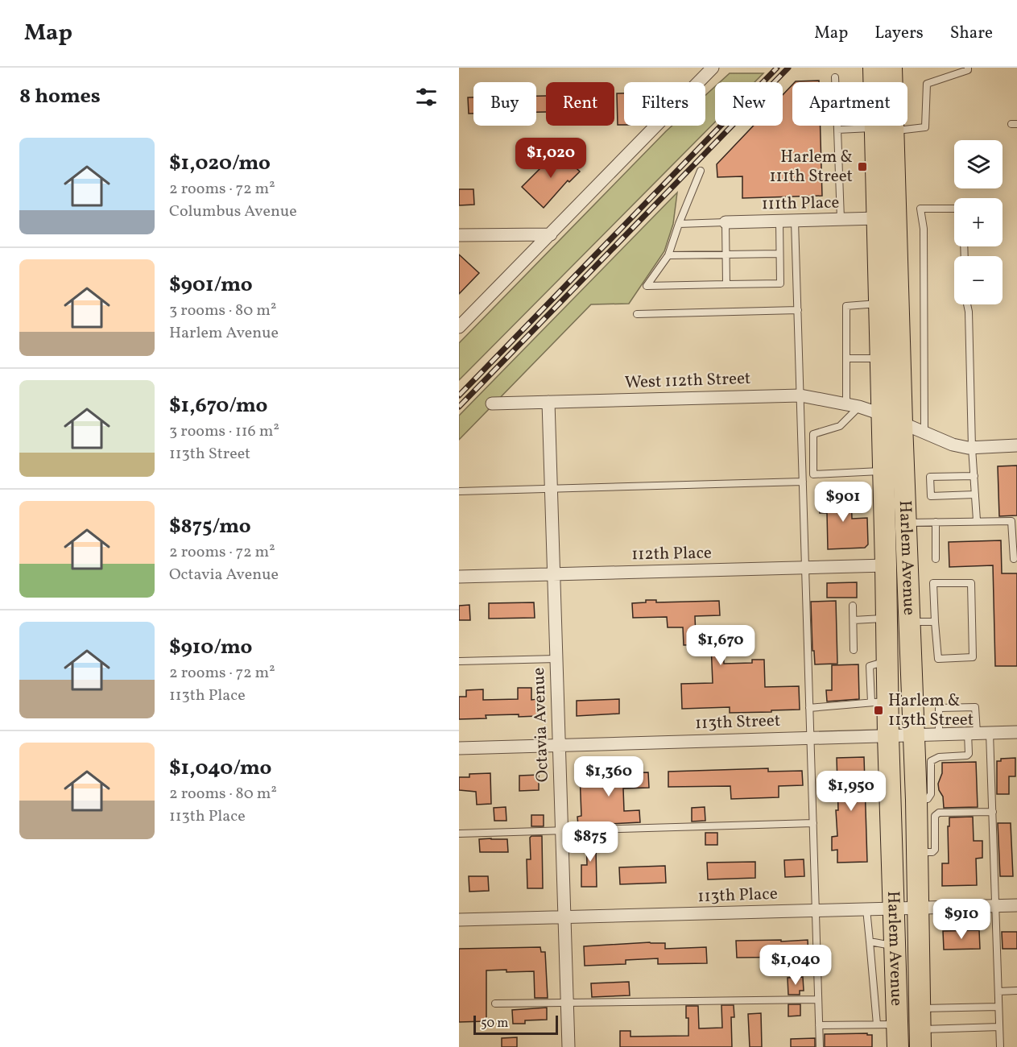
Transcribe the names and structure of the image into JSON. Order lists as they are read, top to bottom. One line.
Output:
{"streets":{"main road":["Harlem Avenue"],"street":["111th Place","West 112th Street","112th Place","113th Street","Octavia Avenue","113th Place"]},"crossings":[["111th Place","Harlem Avenue"],["West 112th Street","Harlem Avenue"],["West 112th Street","Octavia Avenue"],["112th Place","Harlem Avenue"],["112th Place","Octavia Avenue"],["Harlem Avenue","113th Street"],["Harlem Avenue","113th Place"],["113th Street","Octavia Avenue"],["Octavia Avenue","113th Place"]],"places":{"transit":["Harlem & 111th Street","Harlem & 113th Street"]},"scale_bar":"50 m","page":{"header":"Map","nav":["Map","Layers","Share"],"heading":"8 homes","chip":["Buy","Rent","Filters","New","Apartment"],"list":[{"name":"$1,020/mo","note":"2 rooms · 72 m² · Columbus Avenue"},{"name":"$901/mo","note":"3 rooms · 80 m² · Harlem Avenue"},{"name":"$1,670/mo","note":"3 rooms · 116 m² · 113th Street"},{"name":"$875/mo","note":"2 rooms · 72 m² · Octavia Avenue"},{"name":"$910/mo","note":"2 rooms · 72 m² · 113th Place"},{"name":"$1,040/mo","note":"2 rooms · 80 m² · 113th Place"}],"price":["$1,020","$901","$1,670","$1,360","$1,950","$875","$910","$1,040"],"map_buttons":["+","−"],"scale":"50 m"}}
